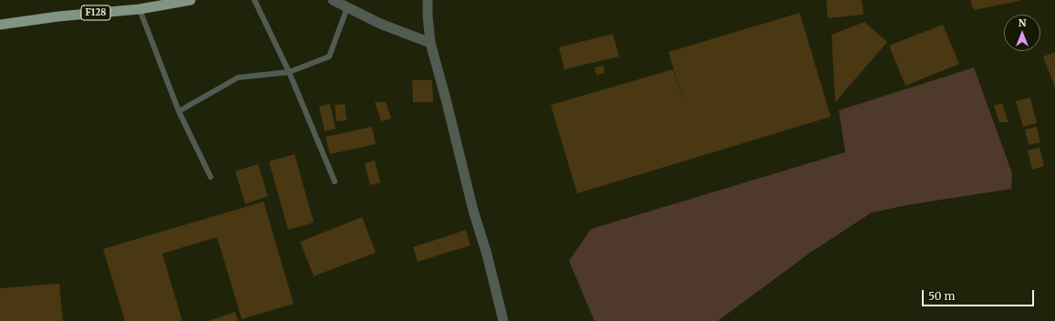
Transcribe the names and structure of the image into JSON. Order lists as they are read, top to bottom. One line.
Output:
{"streets":{"main road":["F128"]},"scale_bar":"50 m","north":"top"}
